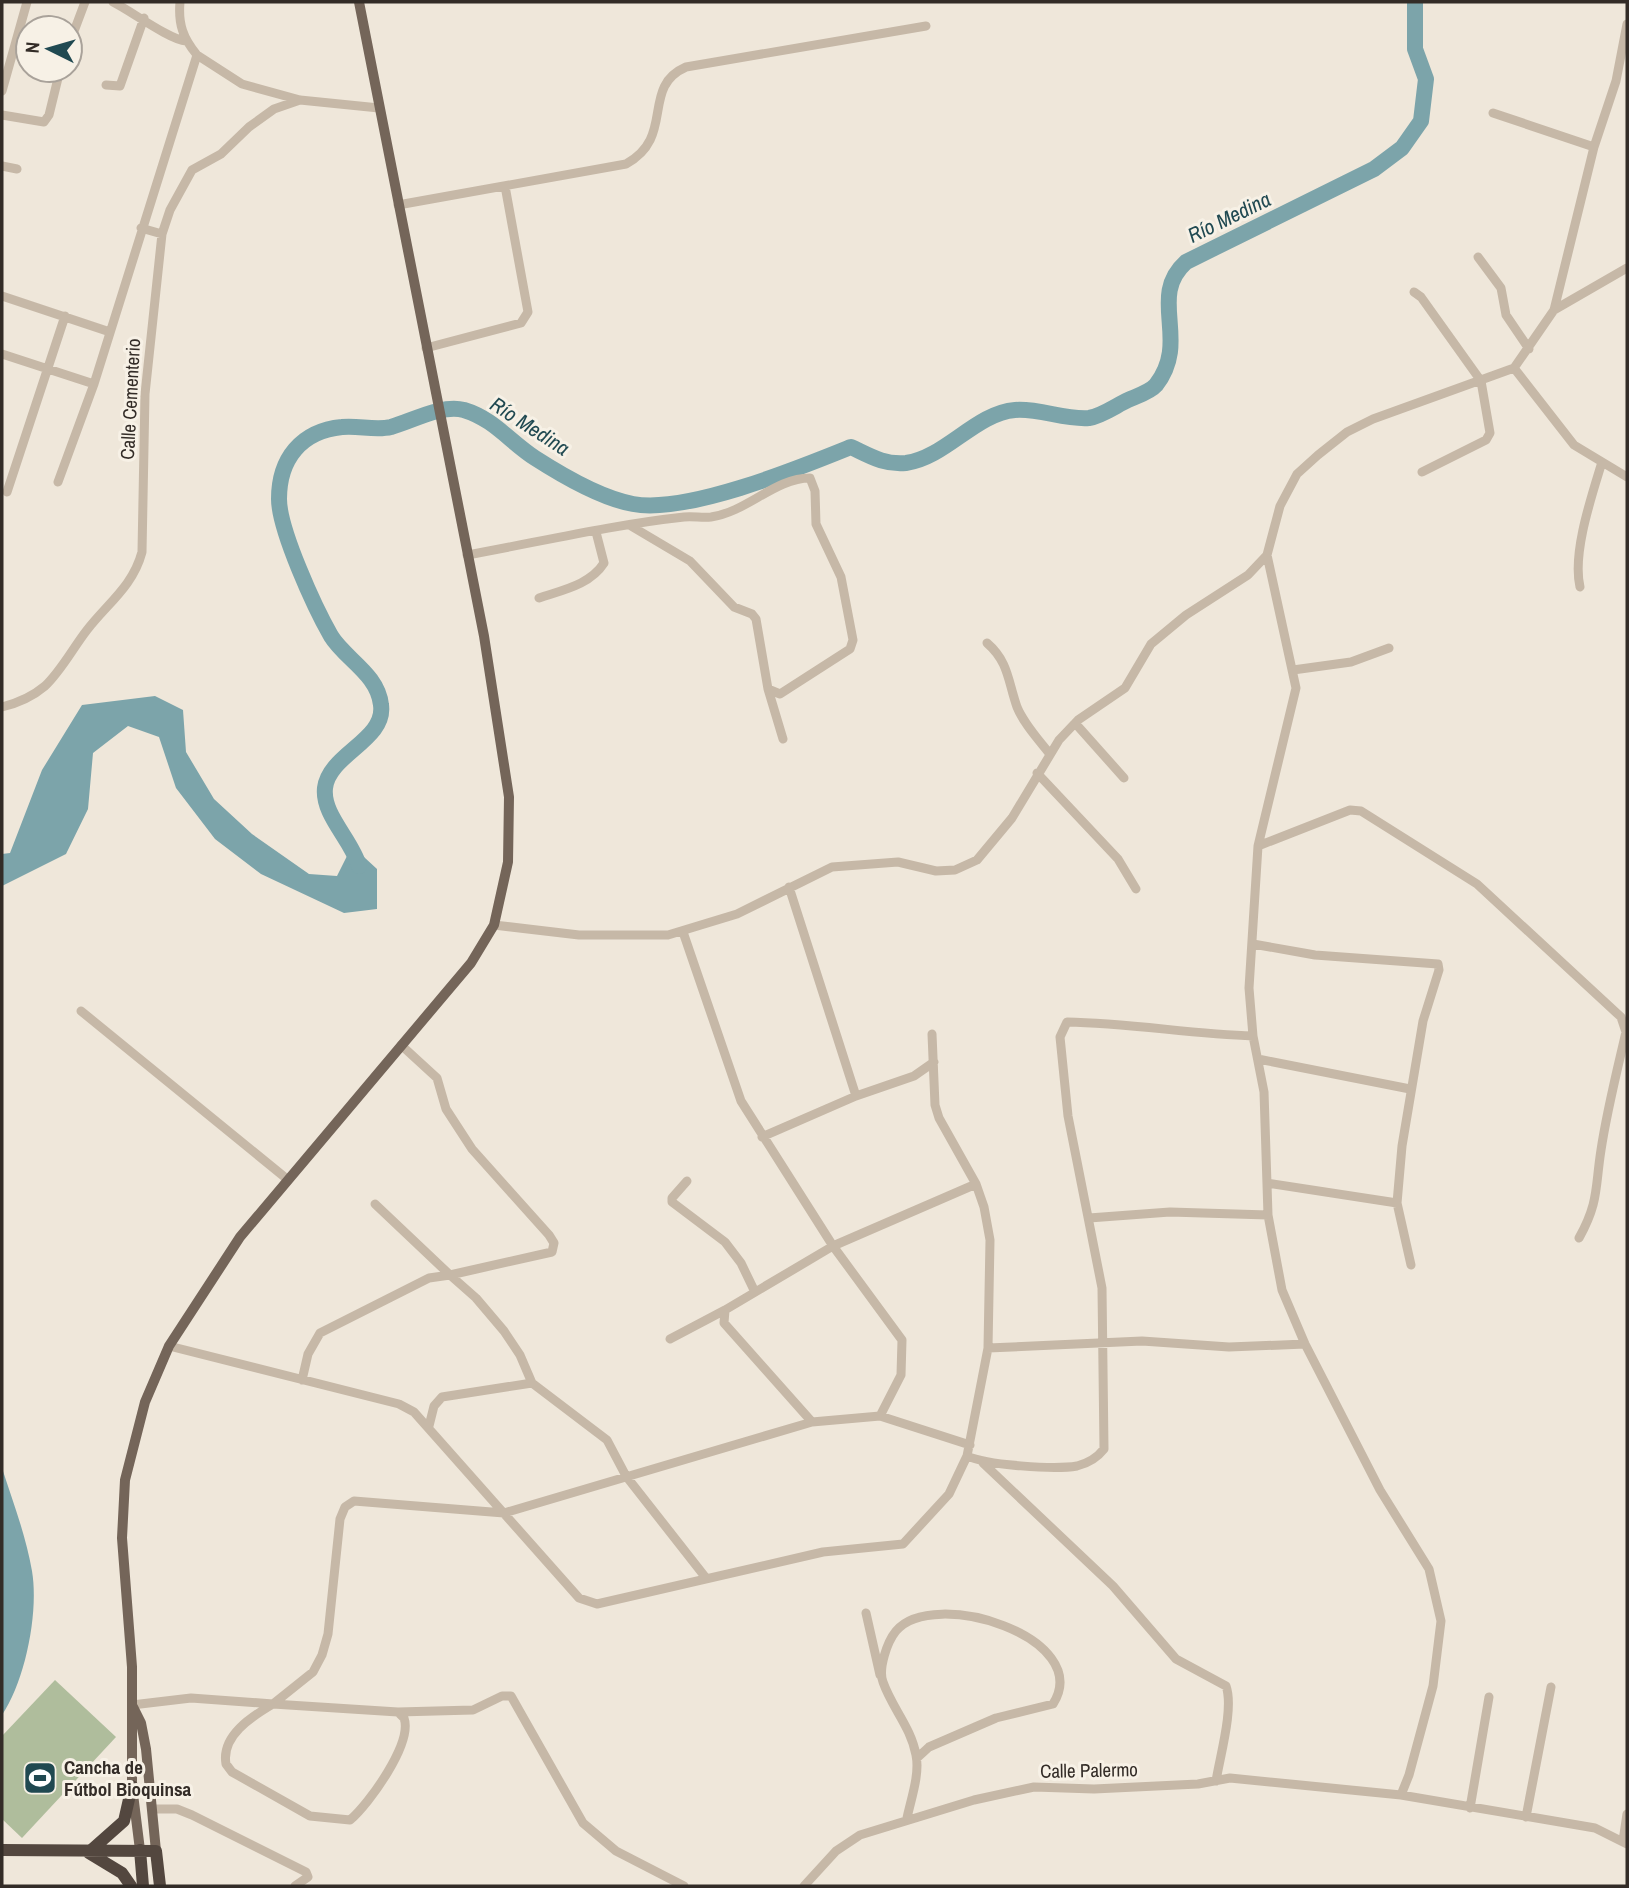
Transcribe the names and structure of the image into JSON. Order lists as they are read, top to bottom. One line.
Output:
{"streets":{"street":["Calle Cementerio","Calle Palermo"]},"water":["Río Medina"],"places":{"sports":["Cancha de Fútbol Bioquinsa"]},"north":"left"}
